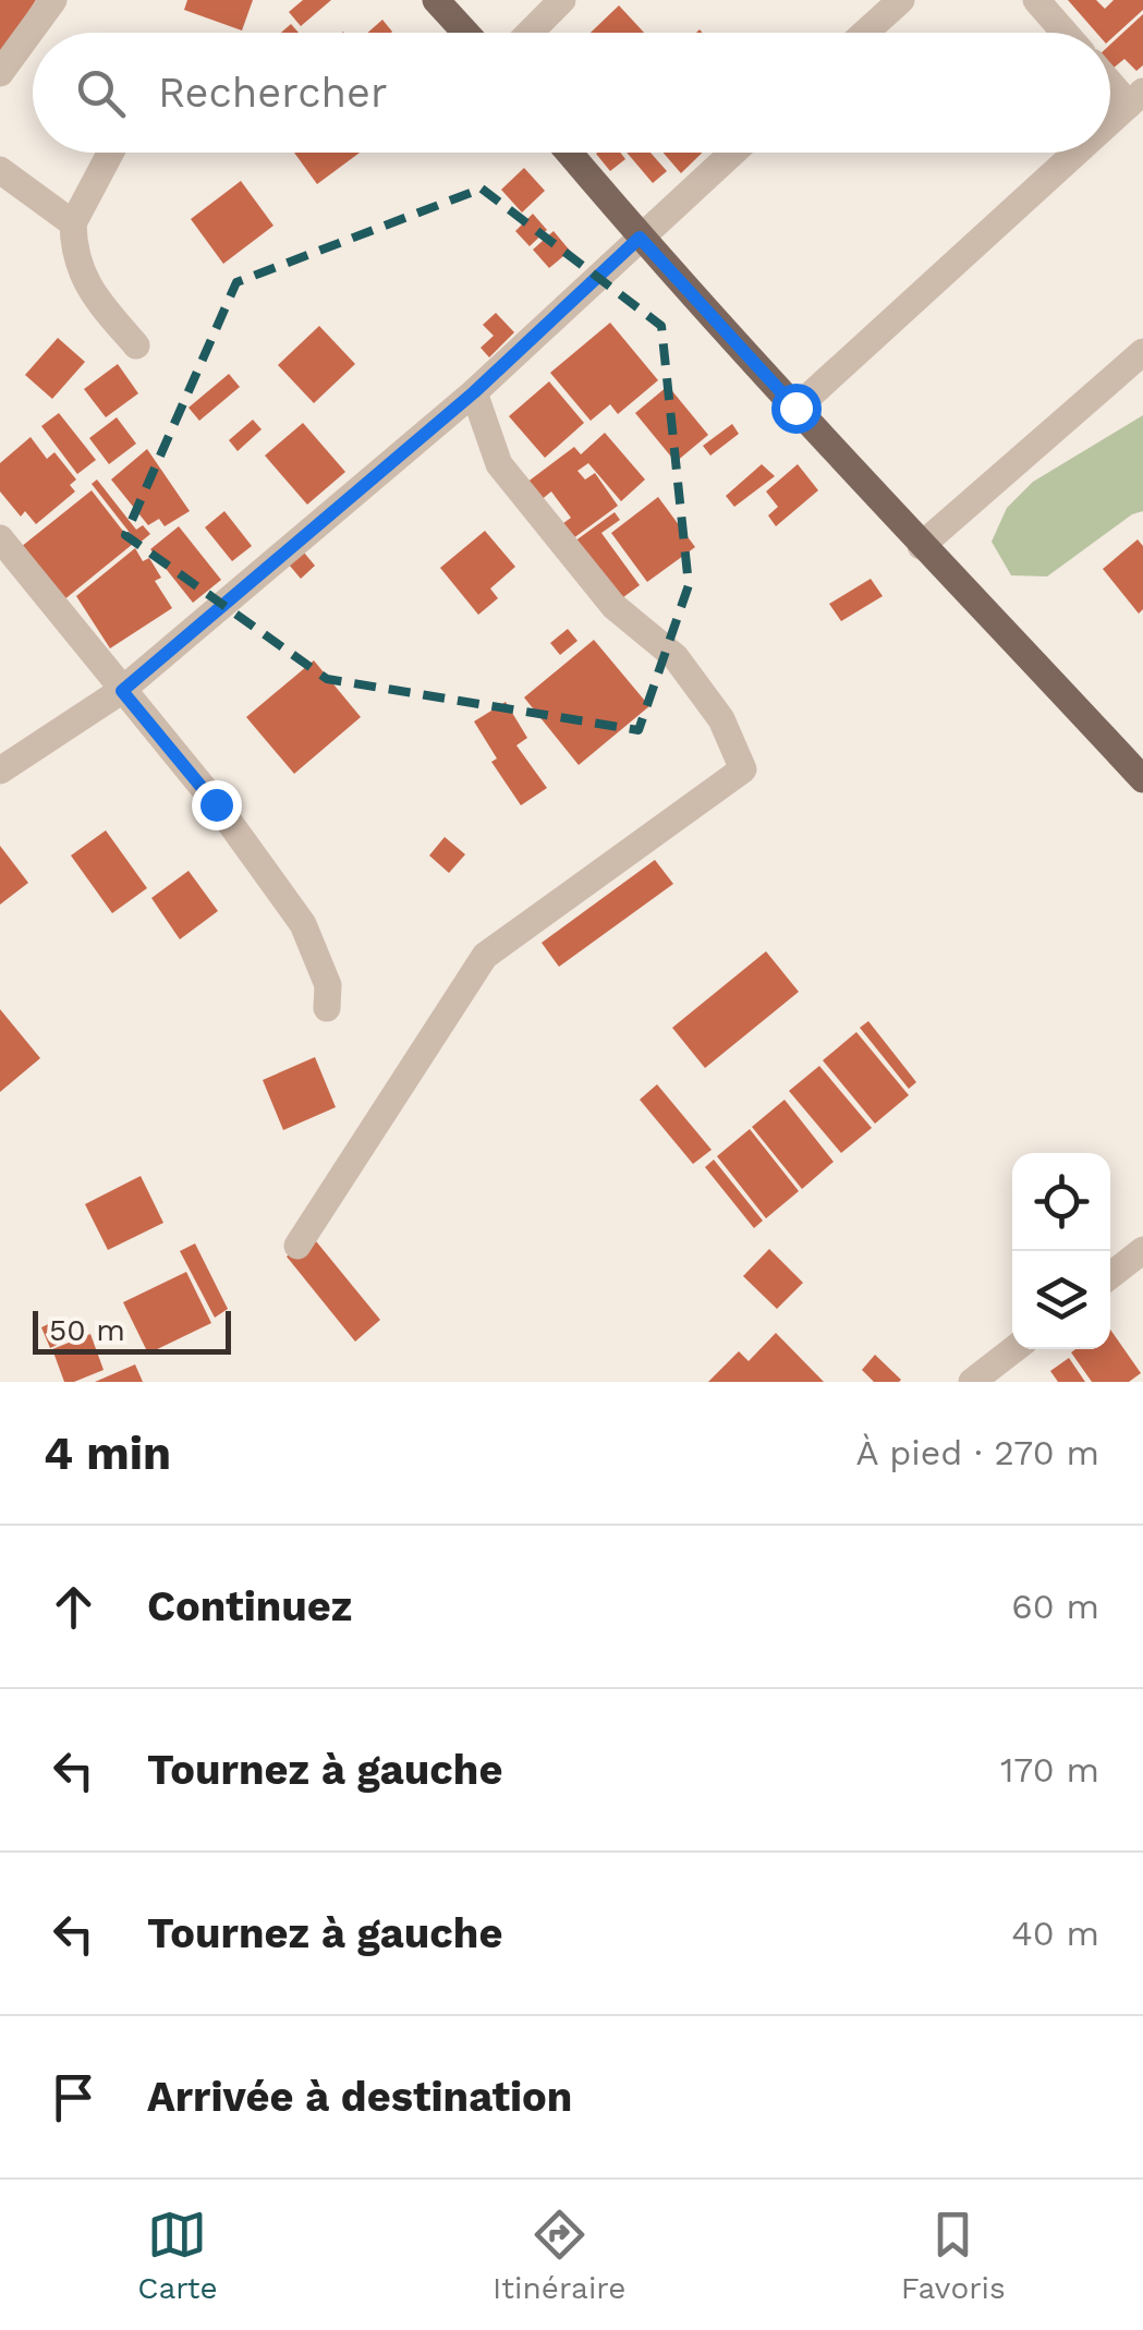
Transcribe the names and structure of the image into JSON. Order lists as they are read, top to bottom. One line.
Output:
{"scale_bar":"50 m","page":{"search":"Rechercher","scale":"50 m","heading":["4 min","À pied · 270 m"],"list":[["Continuez","60 m"],["Tournez à gauche","170 m"],["Tournez à gauche","40 m"],"Arrivée à destination"],"nav":["Carte","Itinéraire","Favoris"]}}
